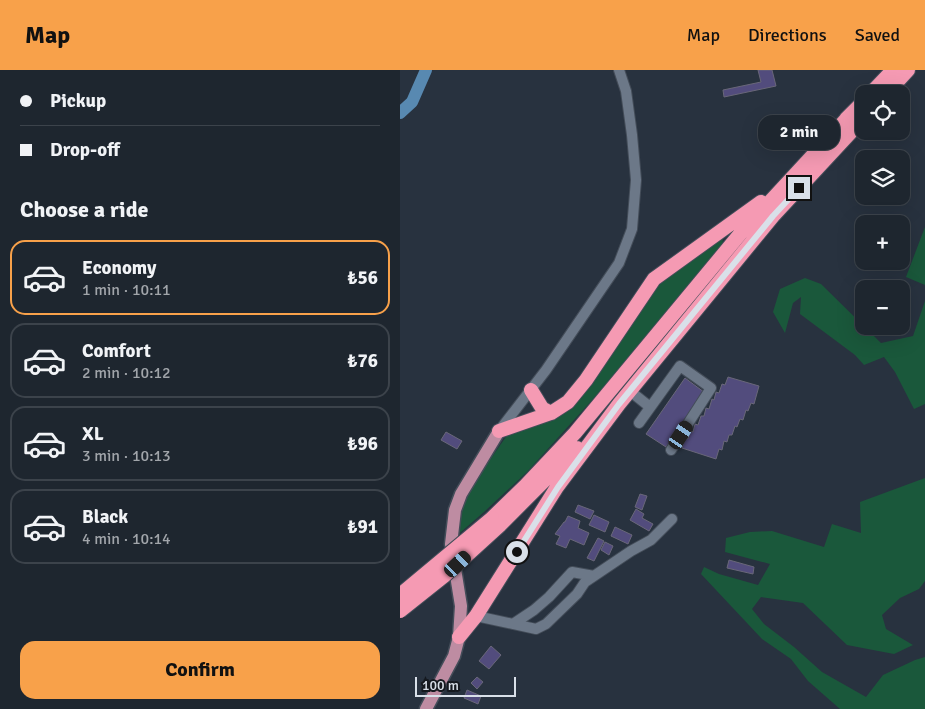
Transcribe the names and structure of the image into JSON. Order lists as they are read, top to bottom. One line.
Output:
{"scale_bar":"100 m","page":{"header":"Map","nav":["Map","Directions","Saved"],"banner":["Pickup","Drop-off"],"map_buttons":["+","−"],"bubble":"2 min","heading":"Choose a ride","list":[{"name":"Economy","note":"1 min · 10:11","value":"₺56"},{"name":"Comfort","note":"2 min · 10:12","value":"₺76"},{"name":"XL","note":"3 min · 10:13","value":"₺96"},{"name":"Black","note":"4 min · 10:14","value":"₺91"}],"buttons":"Confirm","scale":"100 m"}}
